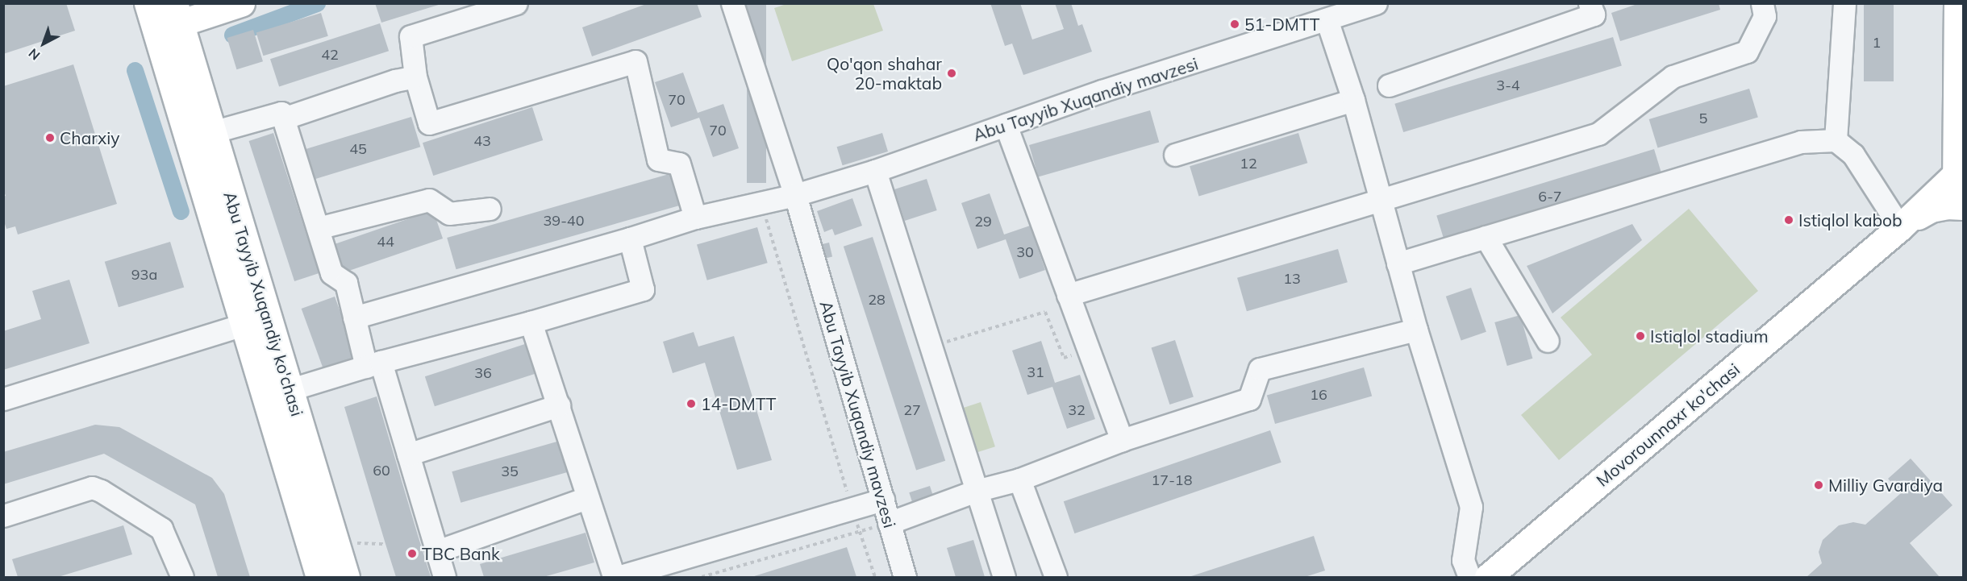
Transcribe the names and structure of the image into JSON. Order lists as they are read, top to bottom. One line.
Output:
{"streets":{"main road":["Abu Tayyib Xuqandiy ko'chasi","Movorounnaxr ko'chasi"],"street":["Abu Tayyib Xuqandiy mavzesi"]},"places":["51-DMTT","Qo'qon shahar 20-maktab","Charxiy","Istiqlol kabob","Istiqlol stadium","14-DMTT","Milliy Gvardiya","TBC Bank"],"house_numbers":["1","42","3-4","70","5","70","43","45","12","6-7","39-40","29","44","30","93a","13","28","31","36","16","27","32","60","35","17-18"],"north":"bottom left"}
